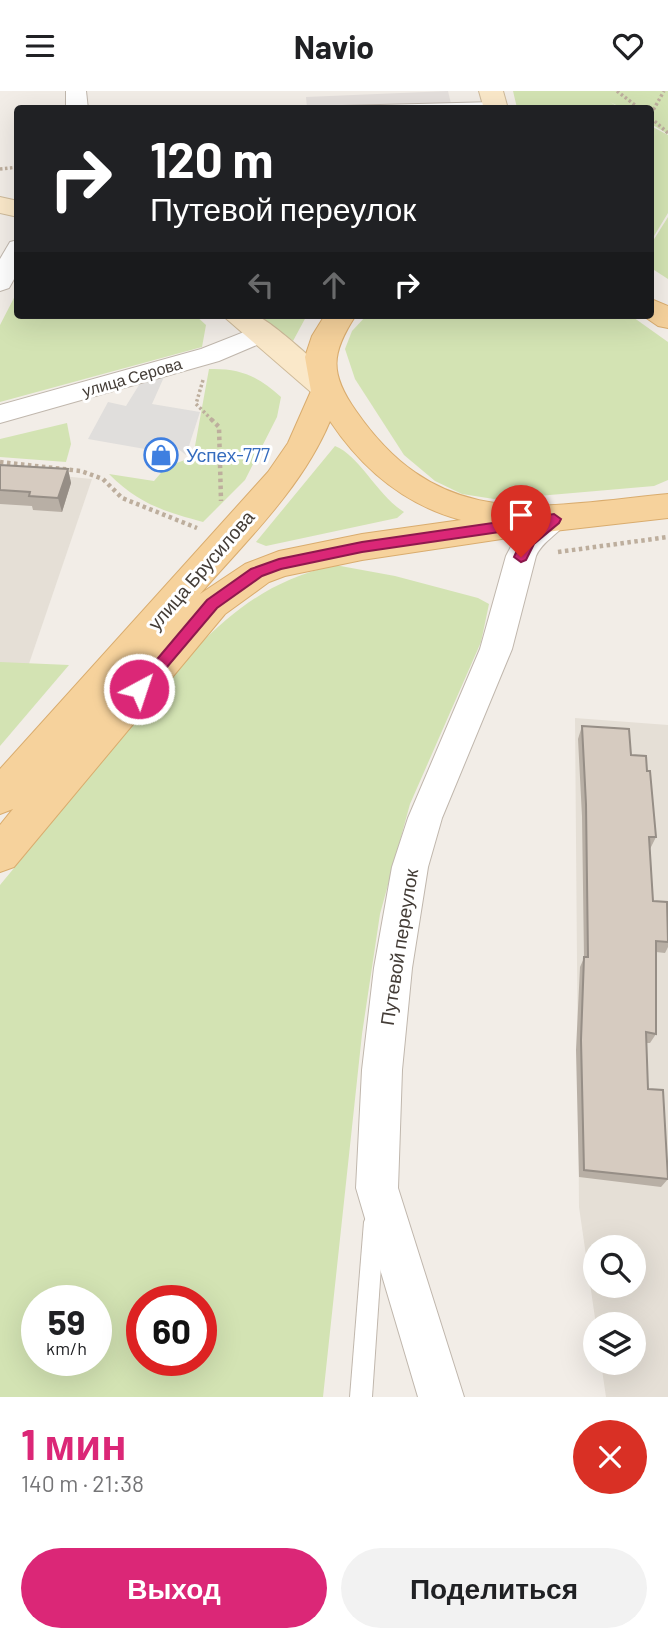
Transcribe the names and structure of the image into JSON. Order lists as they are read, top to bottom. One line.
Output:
{"streets":{"main road":["улица Брусилова"],"street":["улица Серова","Путевой переулок"]},"crossings":[["улица Брусилова","Путевой переулок"]],"places":{"shop":["Успех-777"]},"page":{"header":"Navio","turn":["120 m","Путевой переулок"],"speed":"59 km/h","limit":"60","heading":["1 мин","140 m · 21:38"],"buttons":["Выход","Поделиться"]}}
